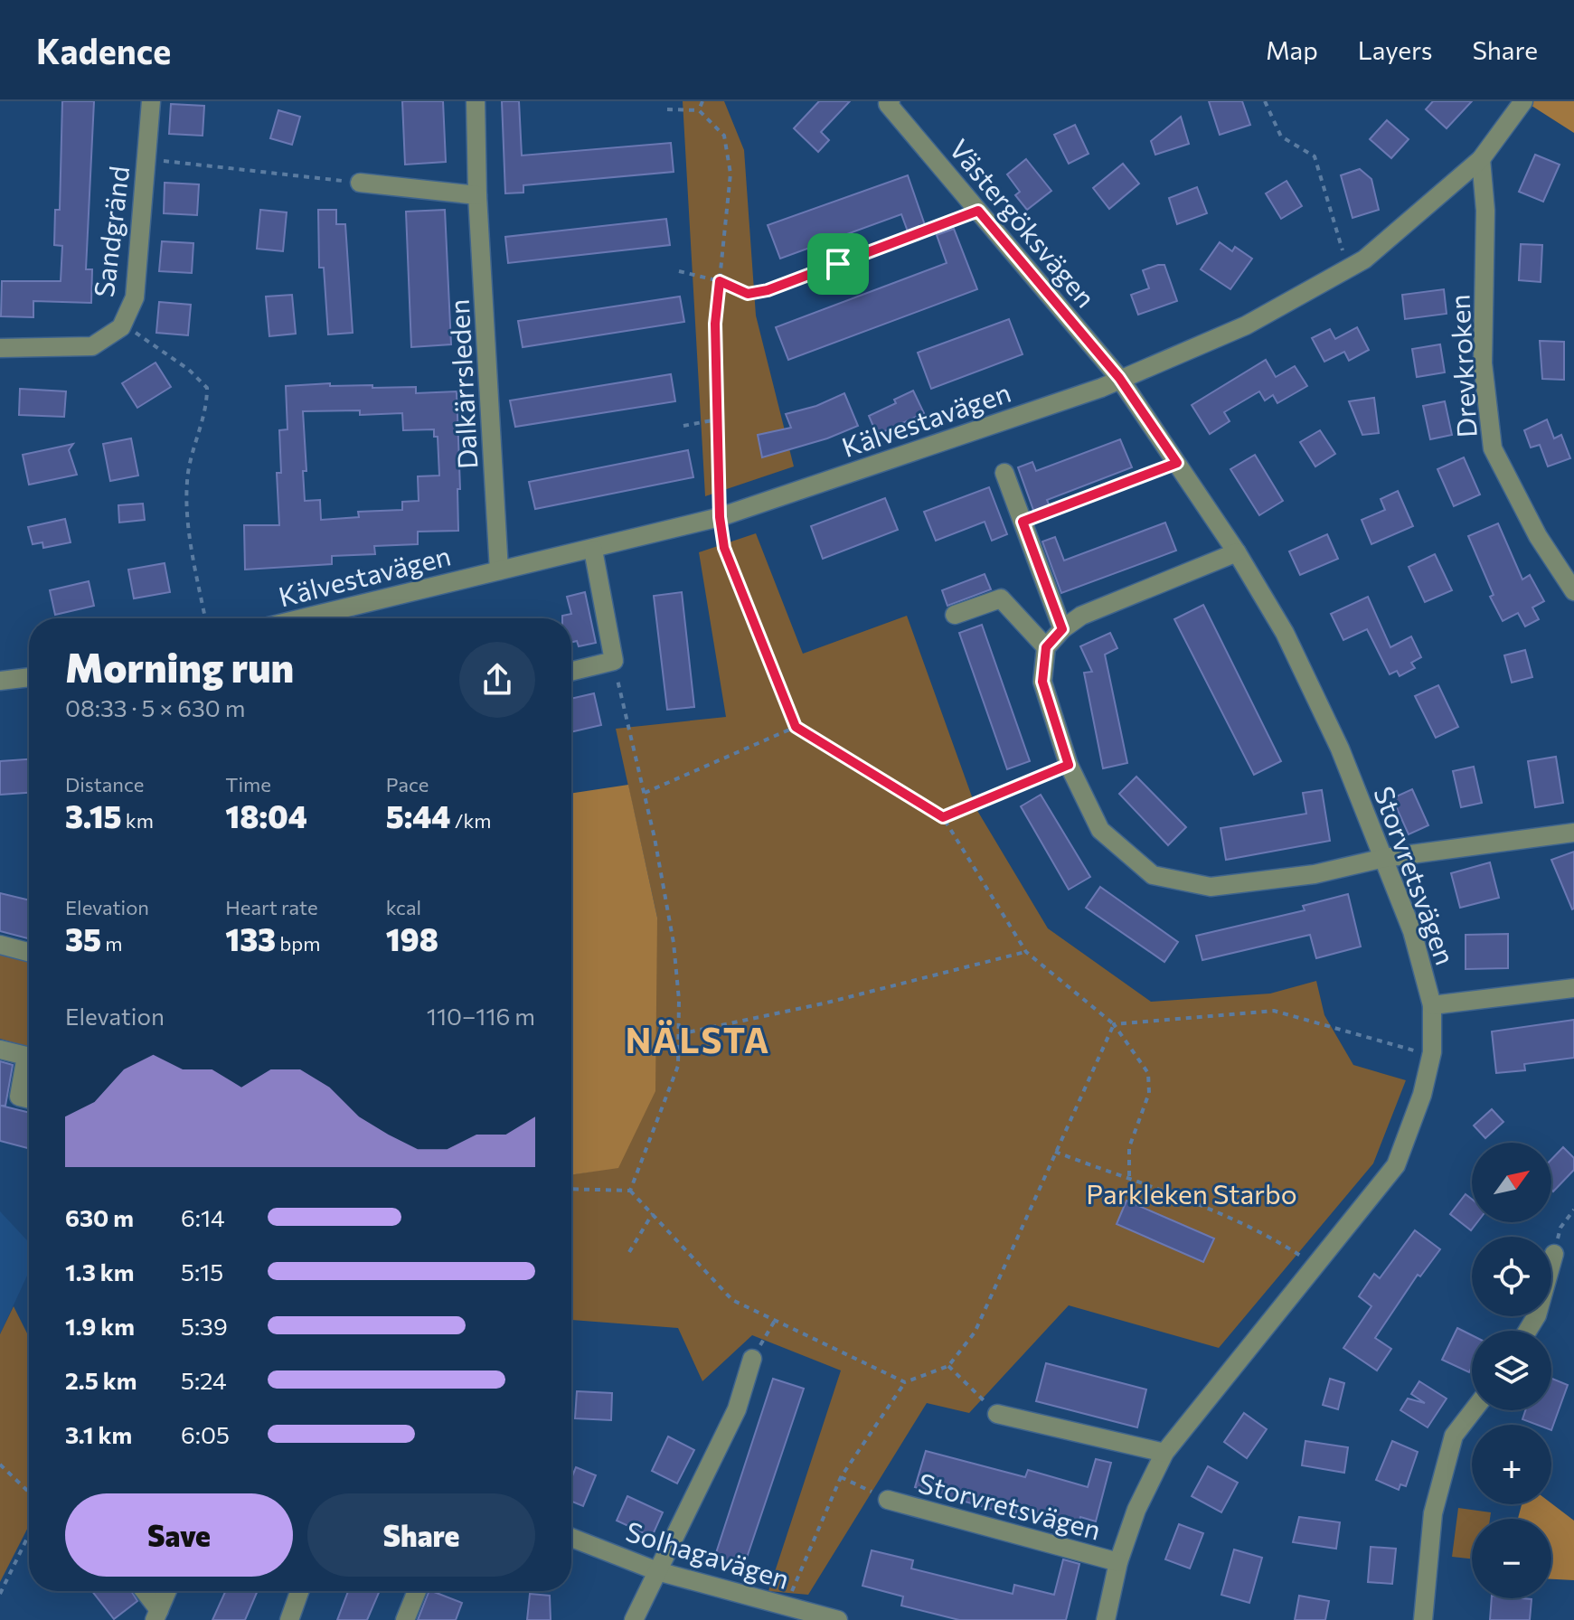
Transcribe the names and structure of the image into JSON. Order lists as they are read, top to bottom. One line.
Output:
{"streets":{"street":["Västergöksvägen","Sandgränd","Drevkroken","Dalkärrsleden","Kälvestavägen","Storvretsvägen","Solhagavägen"]},"crossings":[["Västergöksvägen","Kälvestavägen"],["Västergöksvägen","Storvretsvägen"],["Drevkroken","Kälvestavägen"],["Dalkärrsleden","Kälvestavägen"],["Kälvestavägen","Storvretsvägen"]],"districts":["NÄLSTA"],"parks":["Parkleken Starbo"],"north":"top right","page":{"header":"Kadence","nav":["Map","Layers","Share"],"heading":["Morning run","08:33 · 5 × 630 m"],"stats":[["Distance","3.15 km"],["Time","18:04"],["Pace","5:44 /km"],["Elevation","35 m"],["Heart rate","133 bpm"],["kcal","198"]],"chart":["Elevation","110–116 m"],"map_buttons":["+","−"],"list":[{"name":"630 m","note":"6:14"},{"name":"1.3 km","note":"5:15"},{"name":"1.9 km","note":"5:39"},{"name":"2.5 km","note":"5:24"},{"name":"3.1 km","note":"6:05"}],"buttons":["Save","Share"]}}
